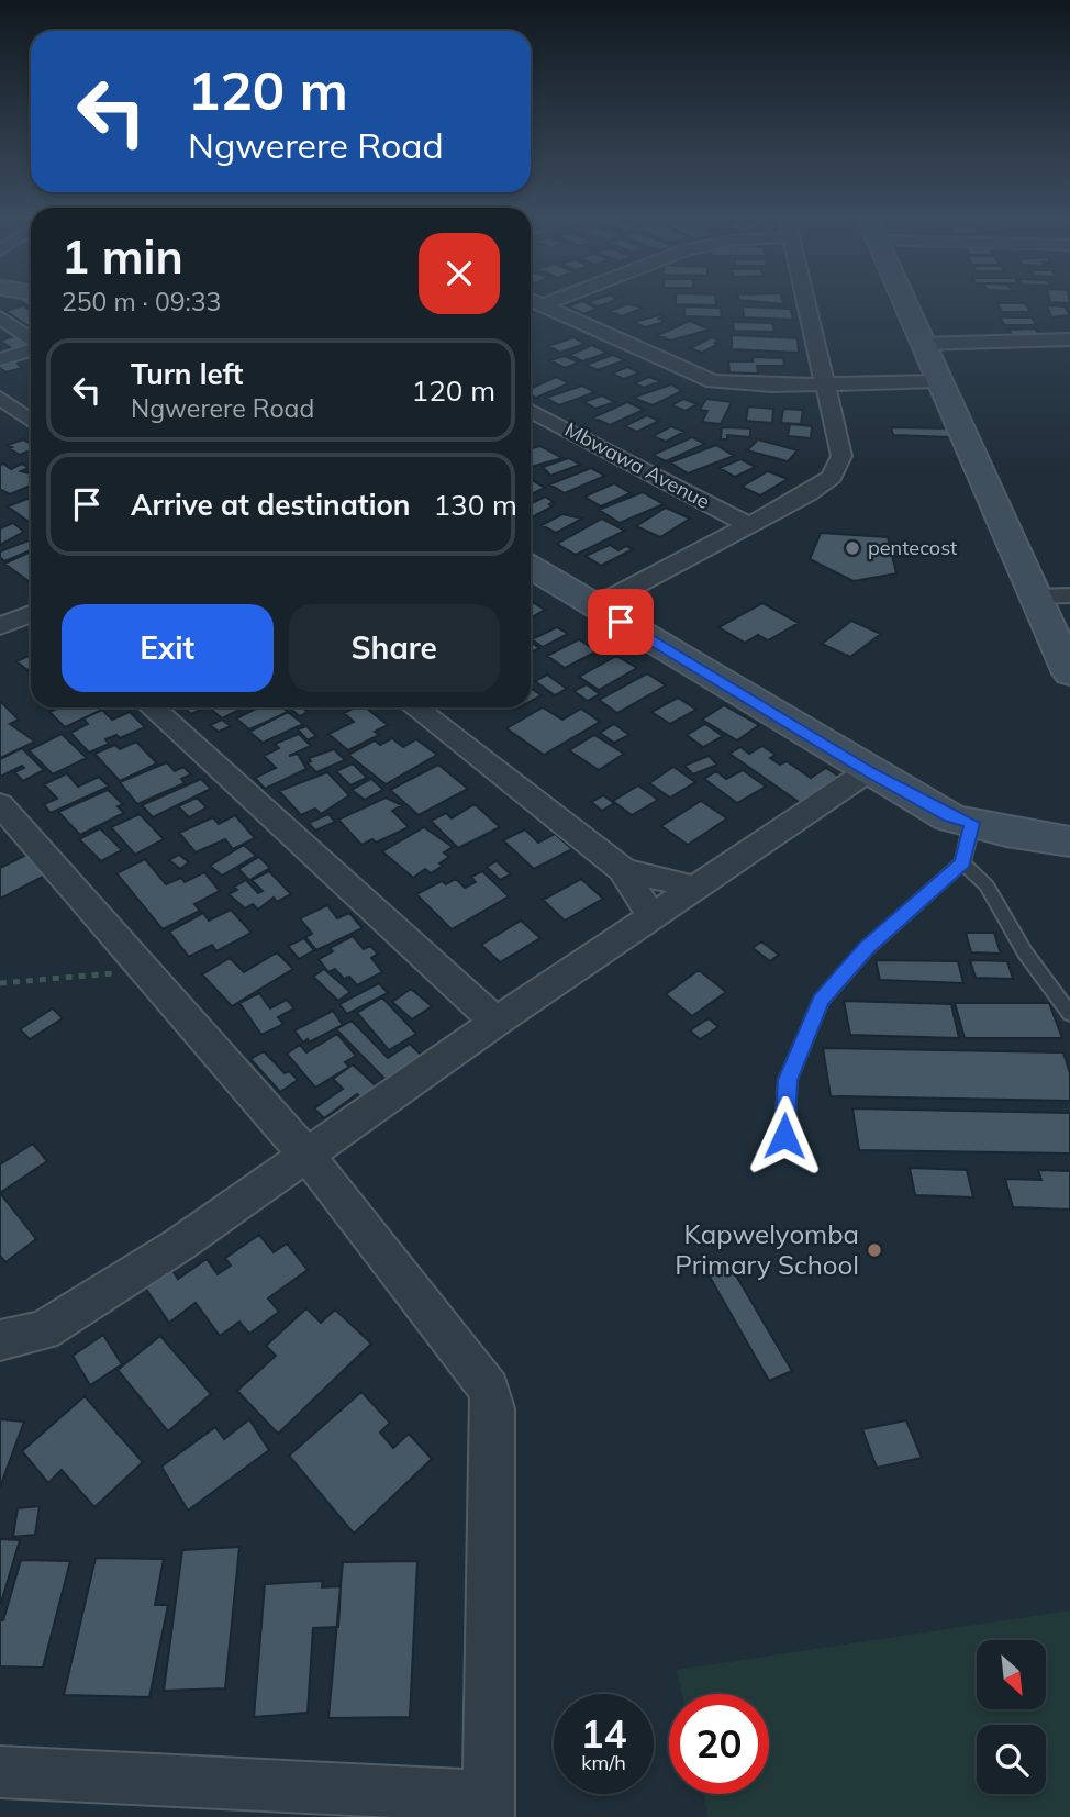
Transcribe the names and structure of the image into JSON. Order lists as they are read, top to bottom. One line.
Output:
{"streets":{"street":["Mbwawa Avenue"]},"places":["pentecost","Kapwelyomba Primary School"],"north":"bottom right","page":{"turn":["120 m","Ngwerere Road"],"heading":["1 min","250 m · 09:33"],"list":[{"name":"Turn left","note":"Ngwerere Road","value":"120 m"},{"name":"Arrive at destination","value":"130 m"}],"buttons":["Exit","Share"],"speed":"14 km/h","limit":"20"}}
